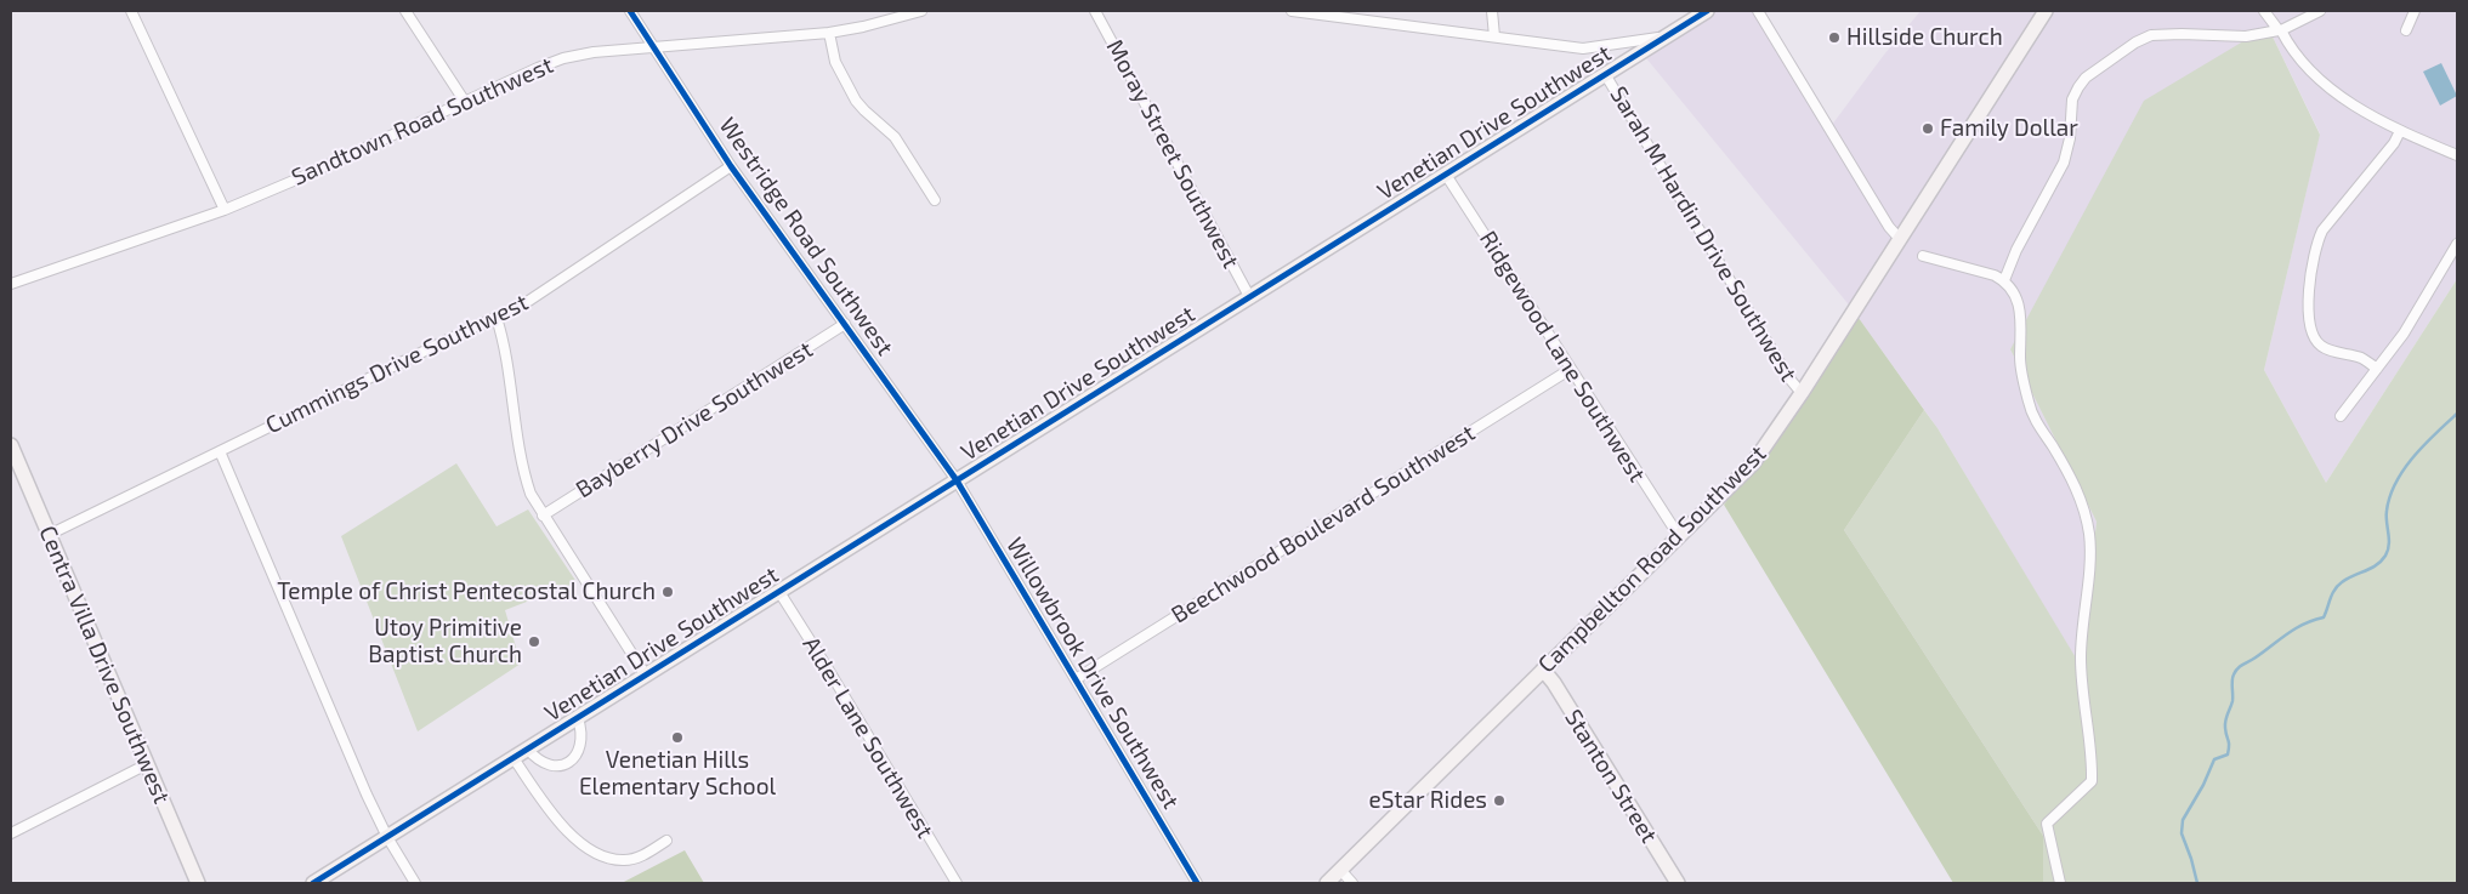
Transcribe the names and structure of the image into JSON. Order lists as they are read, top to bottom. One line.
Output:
{"streets":{"street":["Sandtown Road Southwest","Venetian Drive Southwest","Moray Street Southwest","Sarah M Hardin Drive Southwest","Westridge Road Southwest","Ridgewood Lane Southwest","Cummings Drive Southwest","Bayberry Drive Southwest","Beechwood Boulevard Southwest","Campbellton Road Southwest","Centra Villa Drive Southwest","Willowbrook Drive Southwest","Alder Lane Southwest","Stanton Street"]},"crossings":[["Sandtown Road Southwest","Westridge Road Southwest"],["Venetian Drive Southwest","Moray Street Southwest"],["Venetian Drive Southwest","Sarah M Hardin Drive Southwest"],["Venetian Drive Southwest","Westridge Road Southwest"],["Venetian Drive Southwest","Ridgewood Lane Southwest"],["Venetian Drive Southwest","Willowbrook Drive Southwest"],["Venetian Drive Southwest","Alder Lane Southwest"],["Sarah M Hardin Drive Southwest","Campbellton Road Southwest"],["Westridge Road Southwest","Cummings Drive Southwest"],["Westridge Road Southwest","Bayberry Drive Southwest"],["Westridge Road Southwest","Willowbrook Drive Southwest"],["Ridgewood Lane Southwest","Beechwood Boulevard Southwest"],["Ridgewood Lane Southwest","Campbellton Road Southwest"],["Cummings Drive Southwest","Centra Villa Drive Southwest"],["Beechwood Boulevard Southwest","Willowbrook Drive Southwest"],["Campbellton Road Southwest","Stanton Street"]],"places":["Hillside Church","Family Dollar","Temple of Christ Pentecostal Church","Utoy Primitive Baptist Church","Venetian Hills Elementary School","eStar Rides"]}
